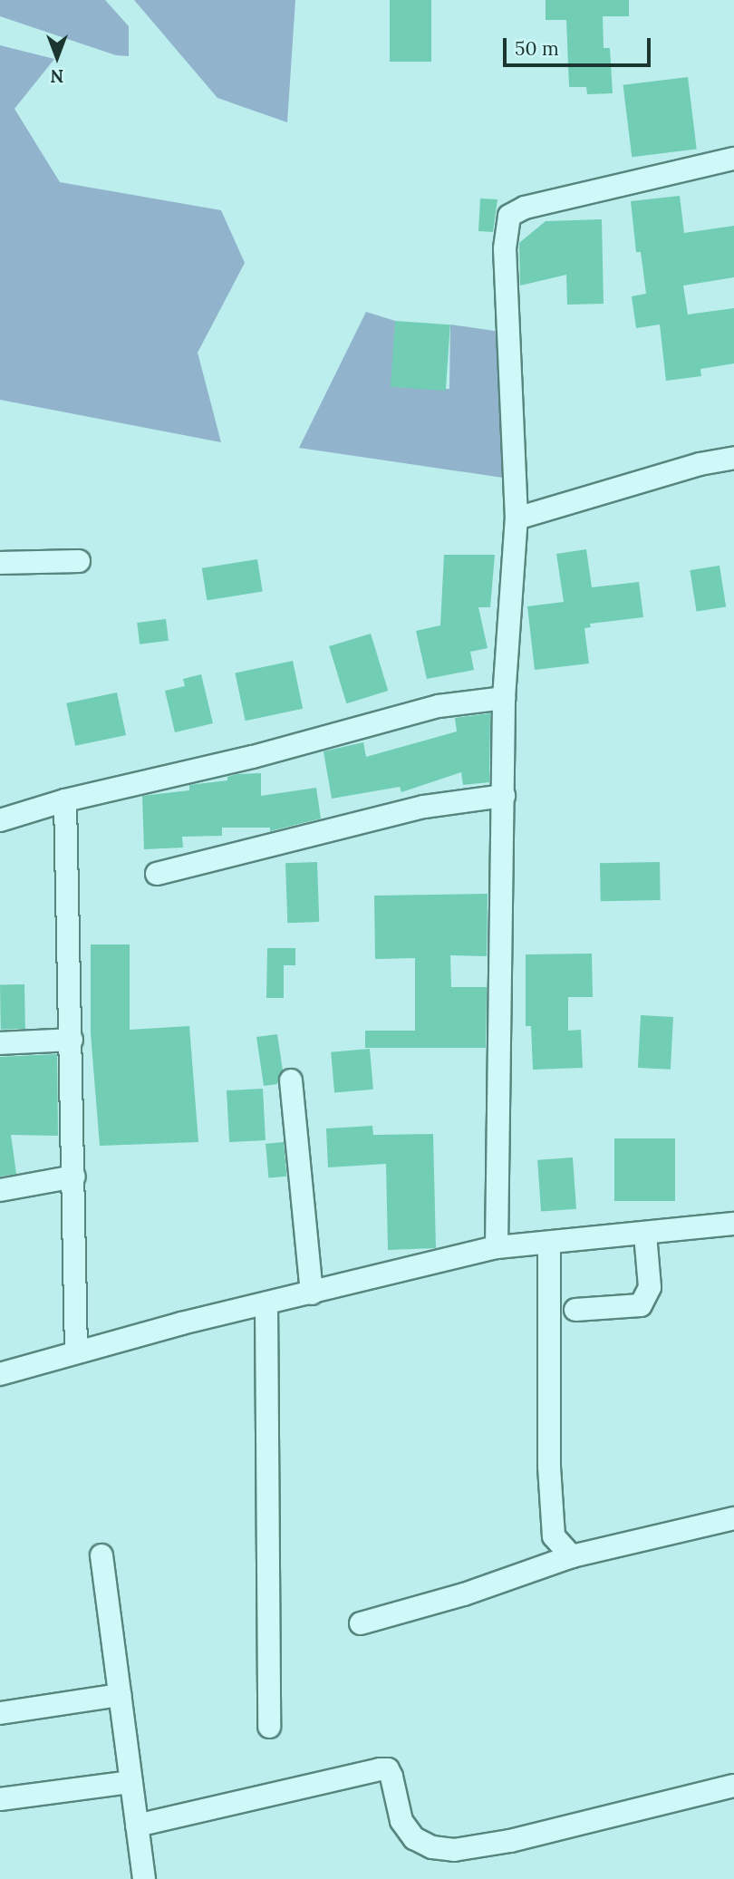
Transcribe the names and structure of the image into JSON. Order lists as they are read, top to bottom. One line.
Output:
{"scale_bar":"50 m","north":"bottom"}
